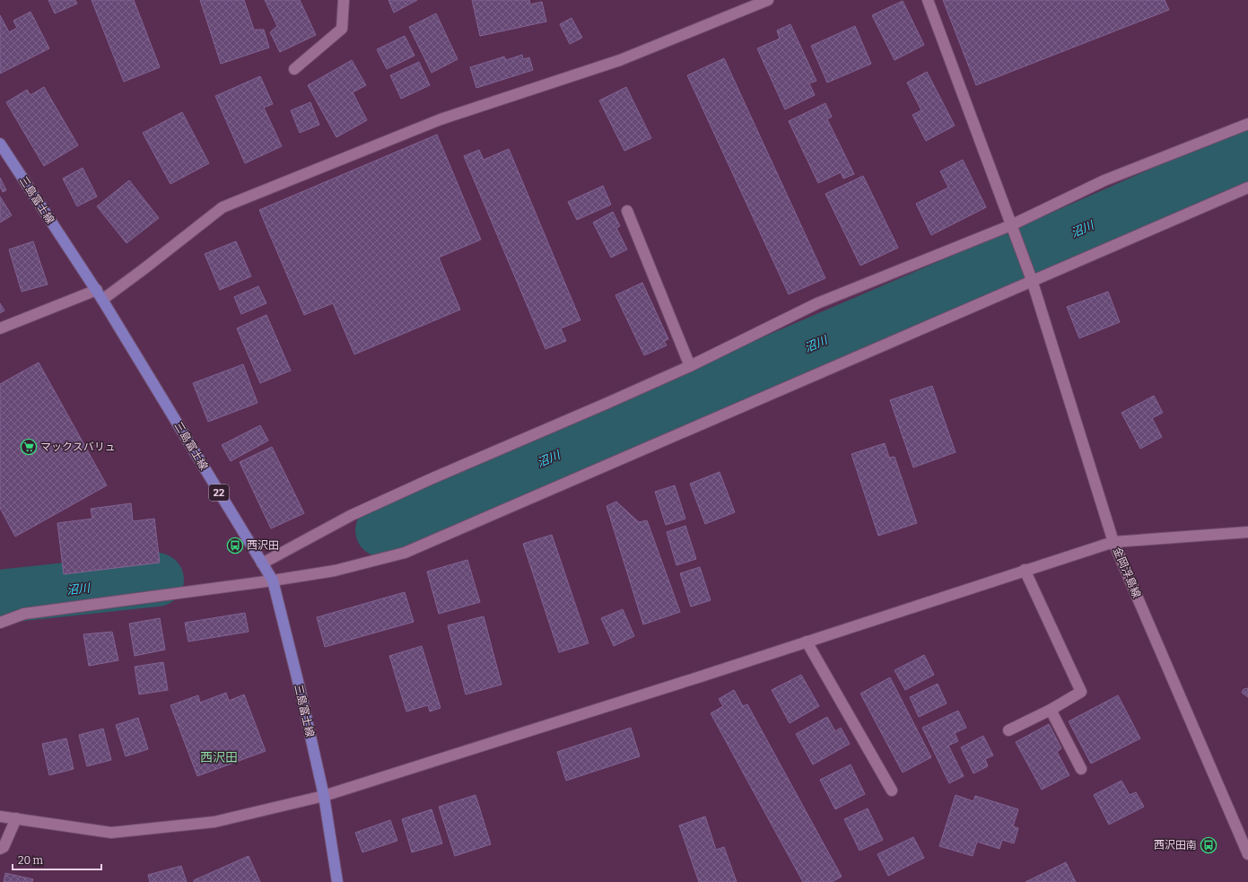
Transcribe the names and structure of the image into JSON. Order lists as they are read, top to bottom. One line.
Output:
{"streets":{"main road":["三島富士線","22"],"street":["金岡浮島線"]},"districts":["西沢田"],"water":["沼川"],"places":{"supermarket":["マックスバリュ"],"bus stop":["西沢田","西沢田南"]},"scale_bar":"20 m"}
